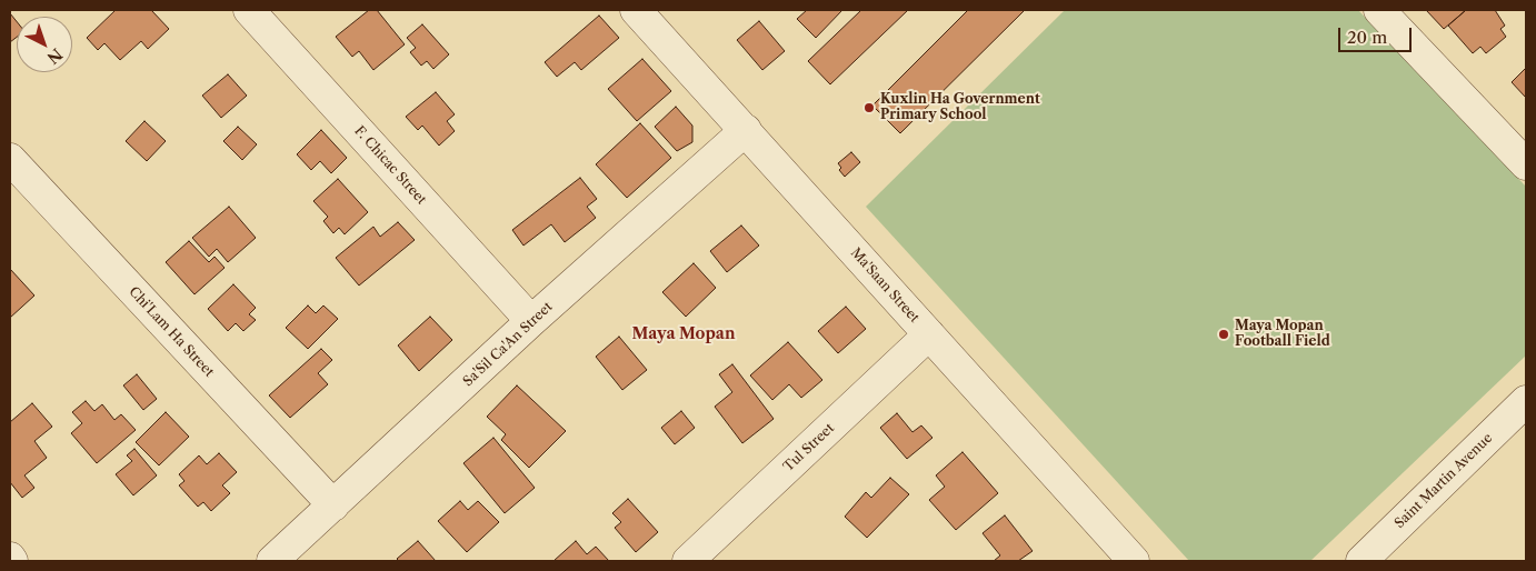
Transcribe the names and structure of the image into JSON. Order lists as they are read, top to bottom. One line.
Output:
{"streets":{"street":["F. Chicac Street","Ma'Saan Street","Chi'Lam Ha Street","Sa'Sil Ca'An Street","Tul Street","Saint Martin Avenue"]},"crossings":[["F. Chicac Street","Sa'Sil Ca'An Street"],["Ma'Saan Street","Sa'Sil Ca'An Street"],["Ma'Saan Street","Tul Street"],["Chi'Lam Ha Street","Sa'Sil Ca'An Street"]],"districts":["Maya Mopan"],"places":["Kuxlin Ha Government Primary School","Maya Mopan Football Field"],"scale_bar":"20 m","north":"bottom right"}
